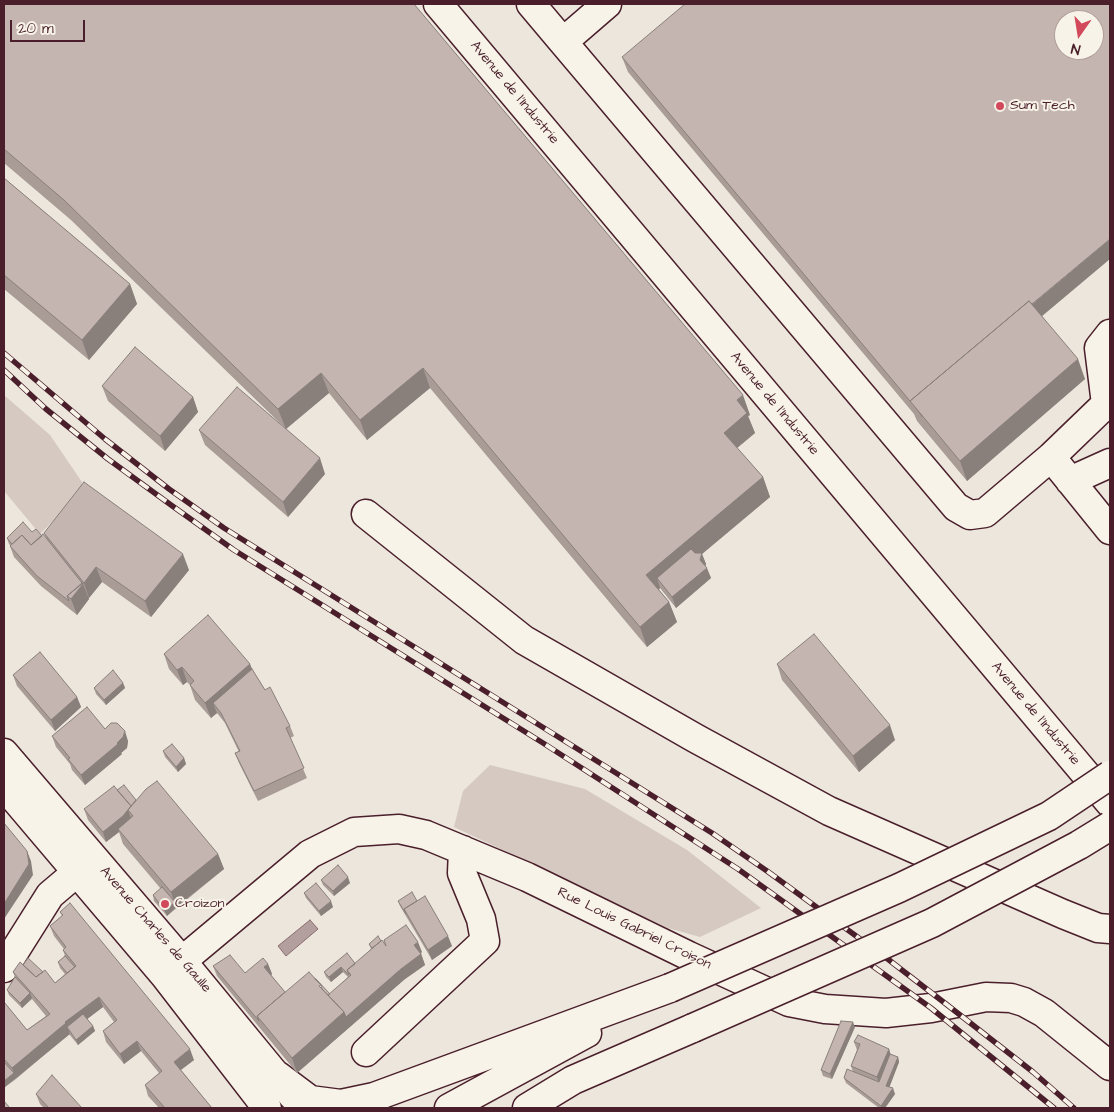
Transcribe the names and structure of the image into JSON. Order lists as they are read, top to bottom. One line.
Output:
{"streets":{"main road":["Avenue de l'Industrie","Rue Louis Gabriel Croison","Avenue Charles de Gaulle"]},"crossings":[["Rue Louis Gabriel Croison","Avenue Charles de Gaulle"]],"places":["Sum Tech","Croizon"],"scale_bar":"20 m","north":"bottom"}
